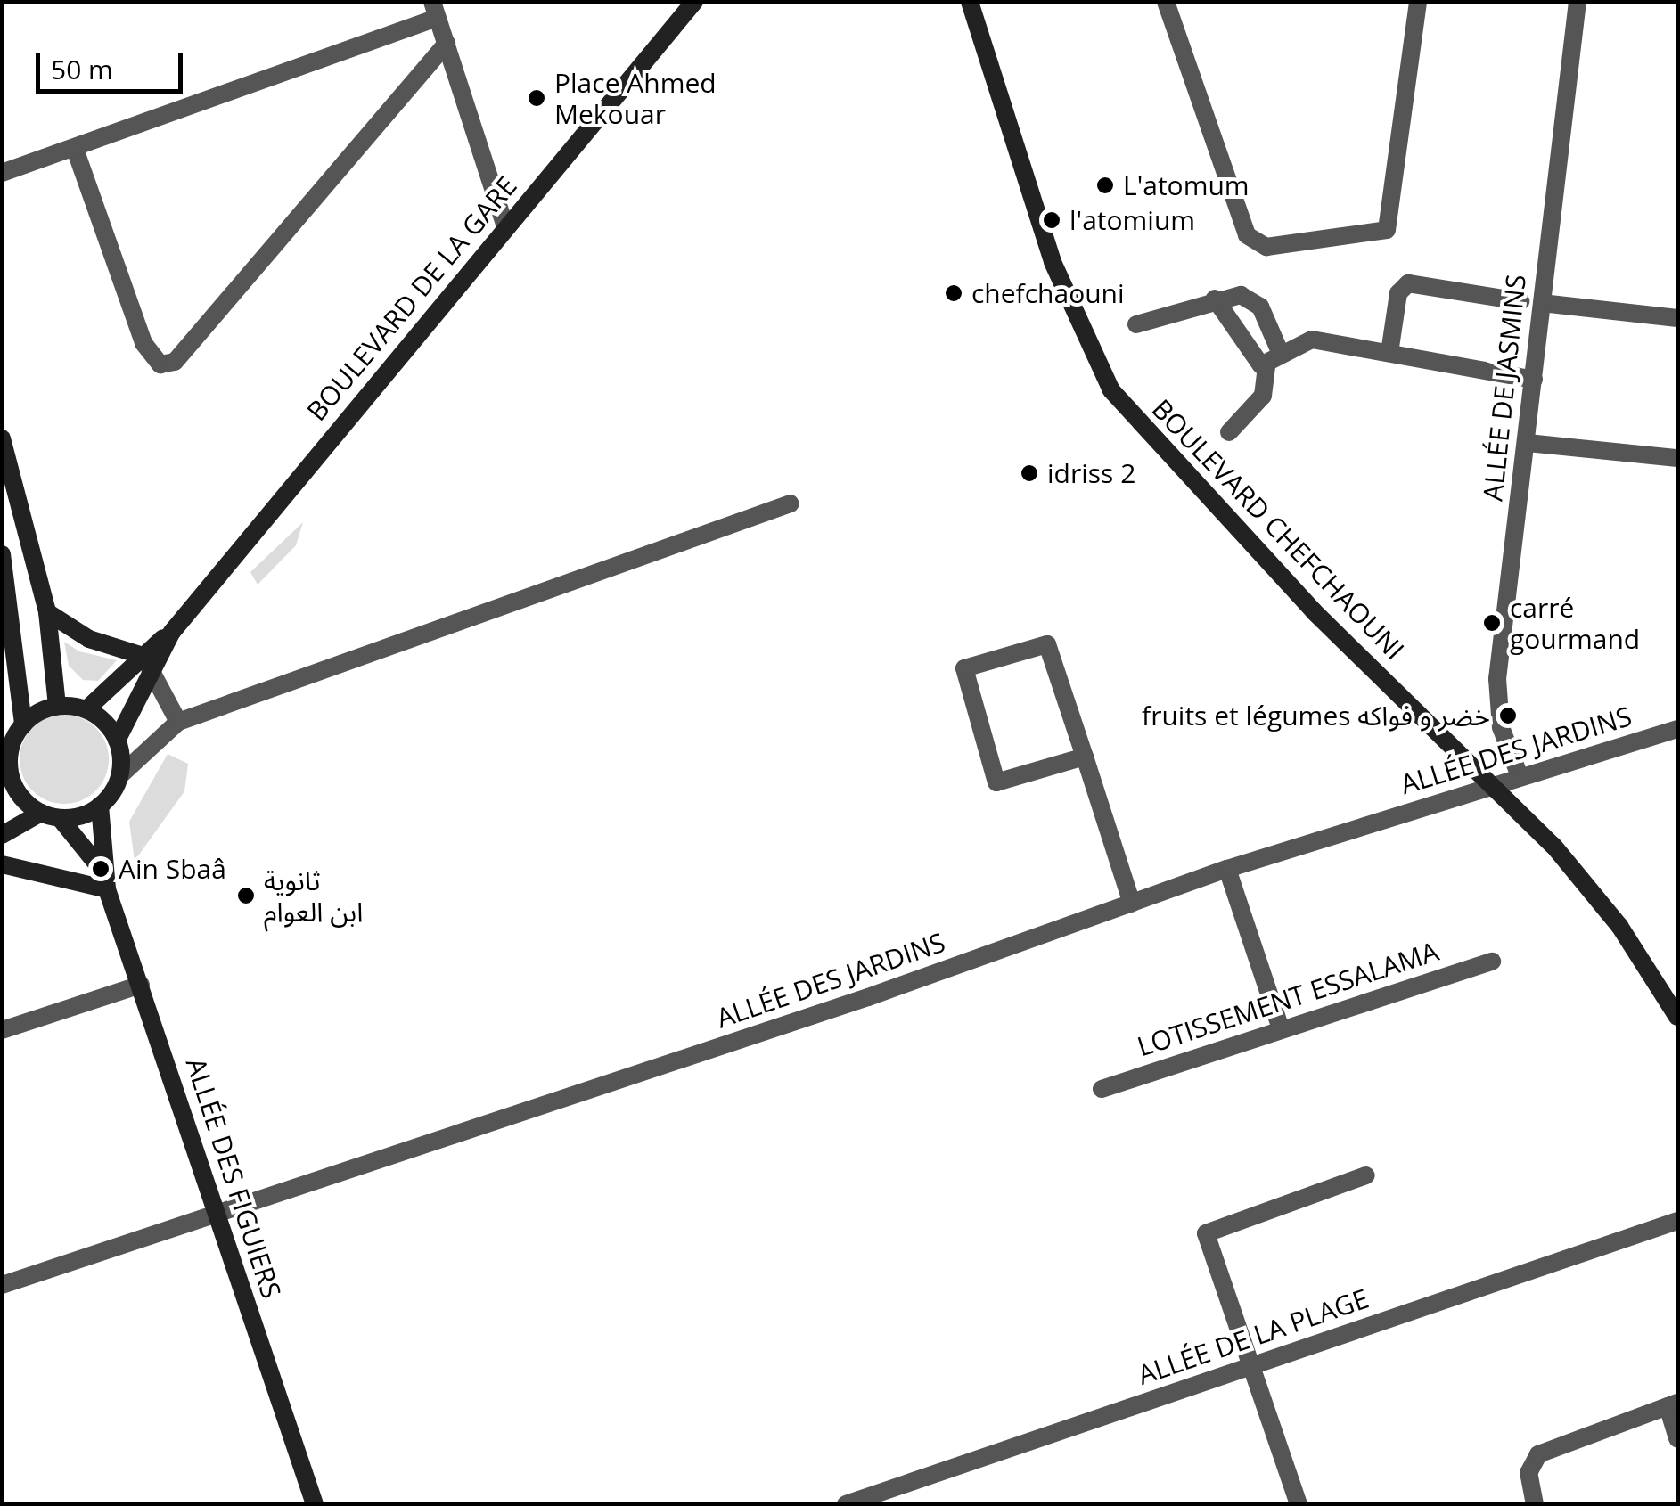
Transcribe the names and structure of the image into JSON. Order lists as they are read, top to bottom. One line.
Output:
{"streets":{"street":["BOULEVARD DE LA GARE","ALLÉE DE JASMINS","BOULEVARD CHEFCHAOUNI","ALLÉE DES JARDINS","LOTISSEMENT ESSALAMA","ALLÉE DES FIGUIERS","ALLÉE DE LA PLAGE"]},"crossings":[["BOULEVARD DE LA GARE","ALLÉE DES FIGUIERS"],["ALLÉE DE JASMINS","ALLÉE DES JARDINS"],["BOULEVARD CHEFCHAOUNI","ALLÉE DES JARDINS"],["ALLÉE DES JARDINS","ALLÉE DES FIGUIERS"]],"places":["Place Ahmed Mekouar","L'atomum","l'atomium","chefchaouni","idriss 2","carré gourmand","fruits et légumes خضر و فواكه","Ain Sbaâ","ثانوية ابن العوام"],"scale_bar":"50 m"}
